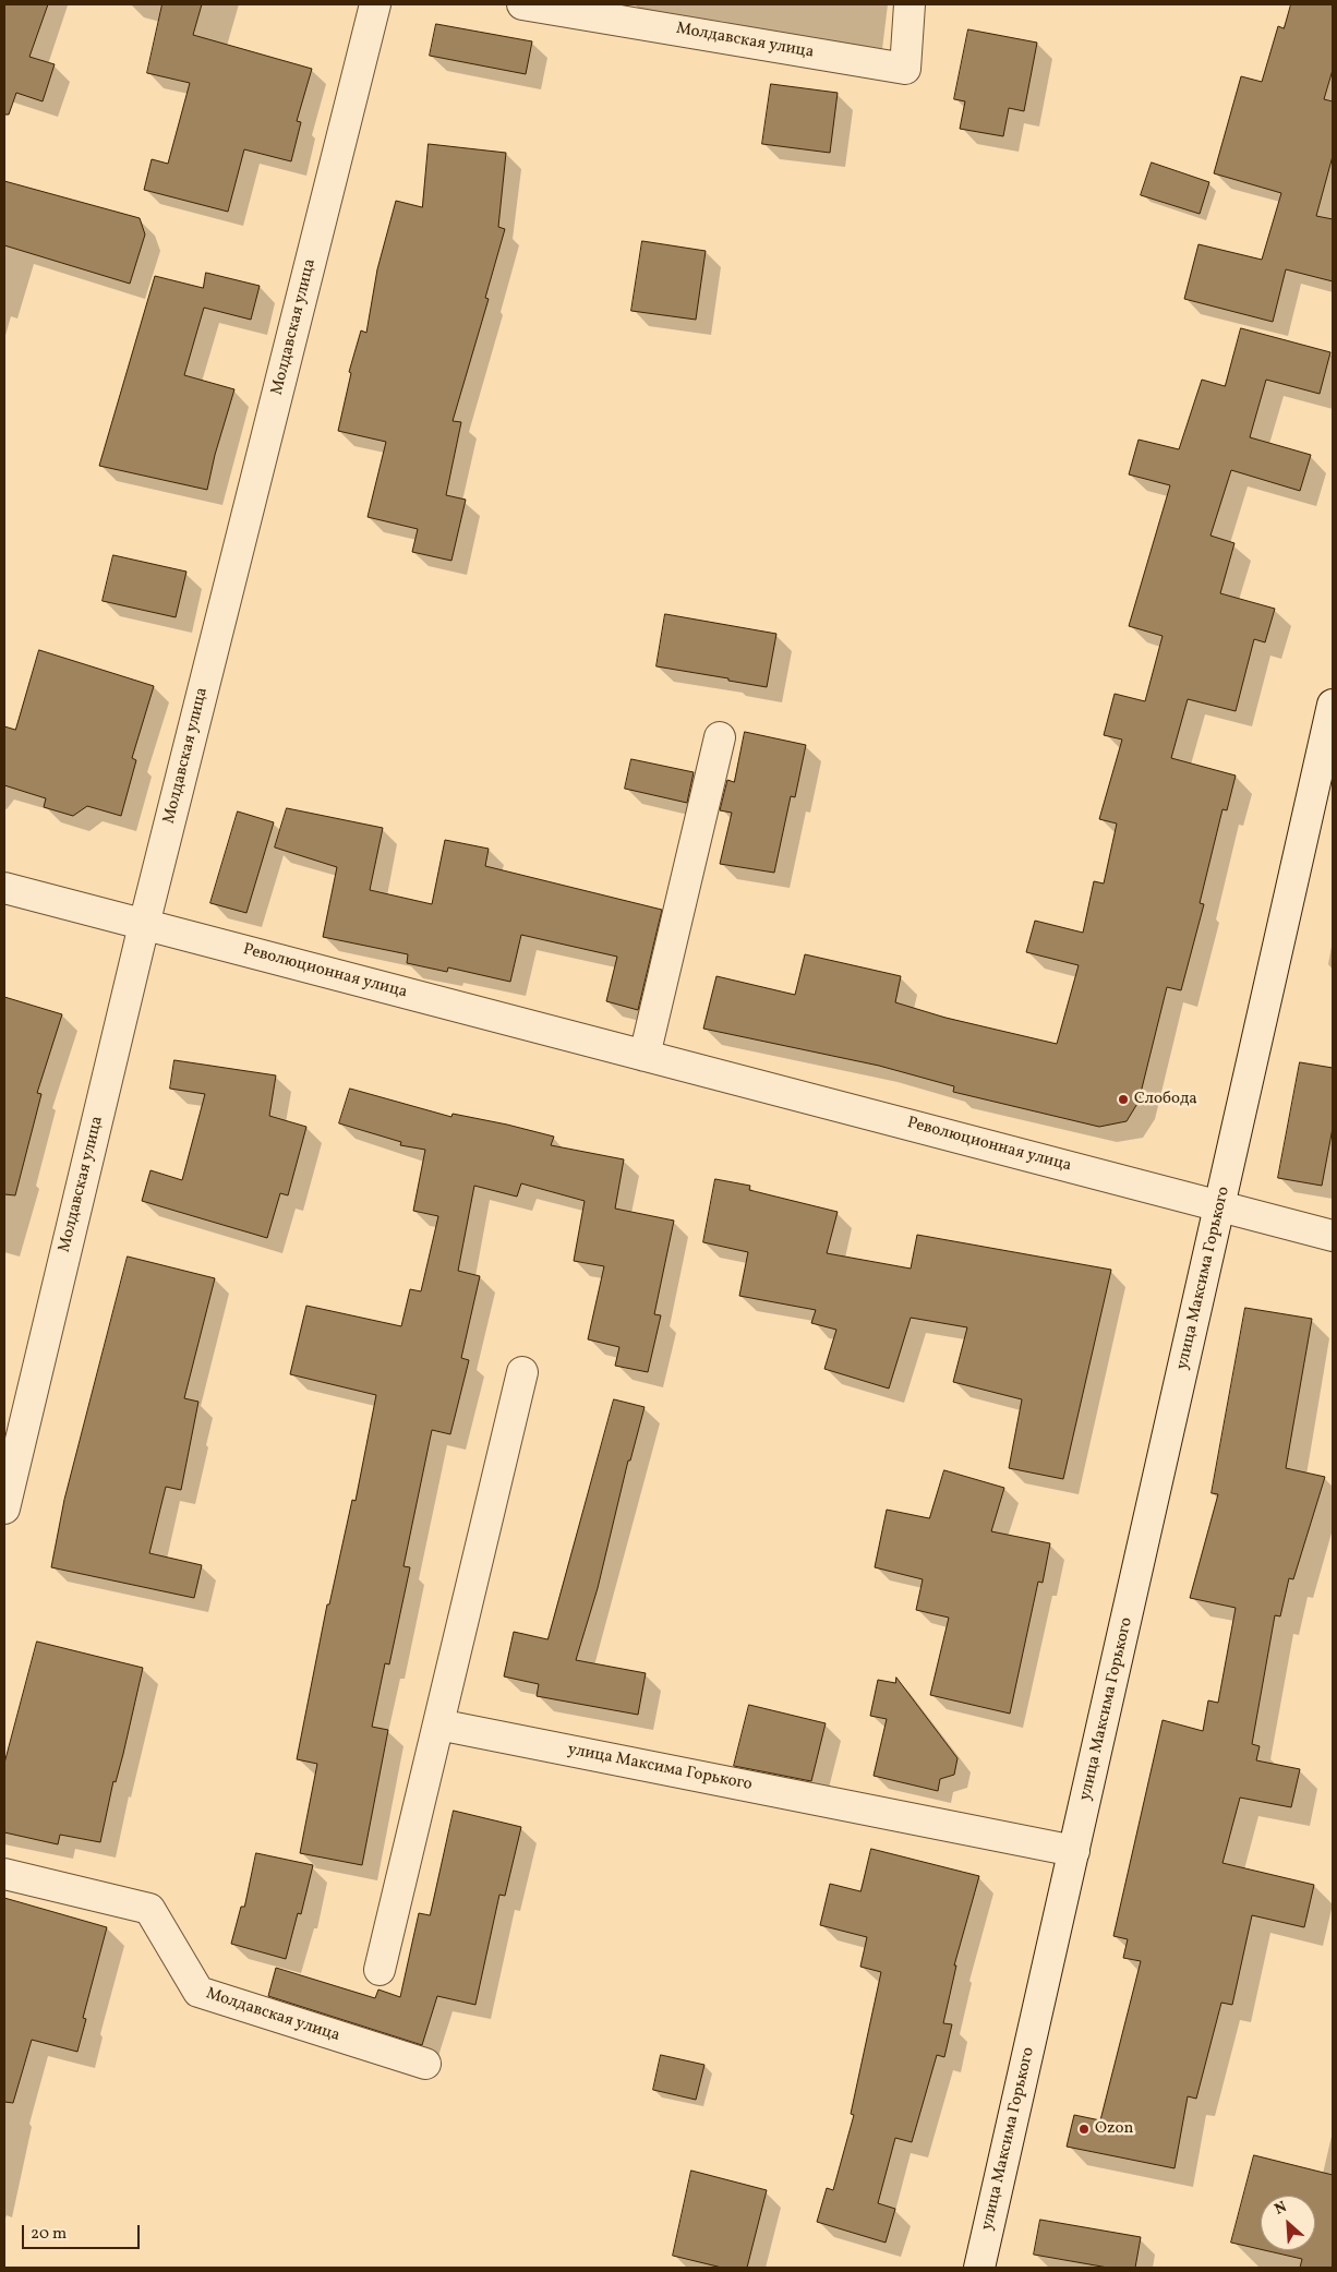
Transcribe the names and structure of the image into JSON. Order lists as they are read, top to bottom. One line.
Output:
{"streets":{"street":["Молдавская улица","Революционная улица","улица Максима Горького"]},"crossings":[["Молдавская улица","Революционная улица"],["Революционная улица","улица Максима Горького"]],"places":["Слобода","Ozon"],"scale_bar":"20 m","north":"top left"}
